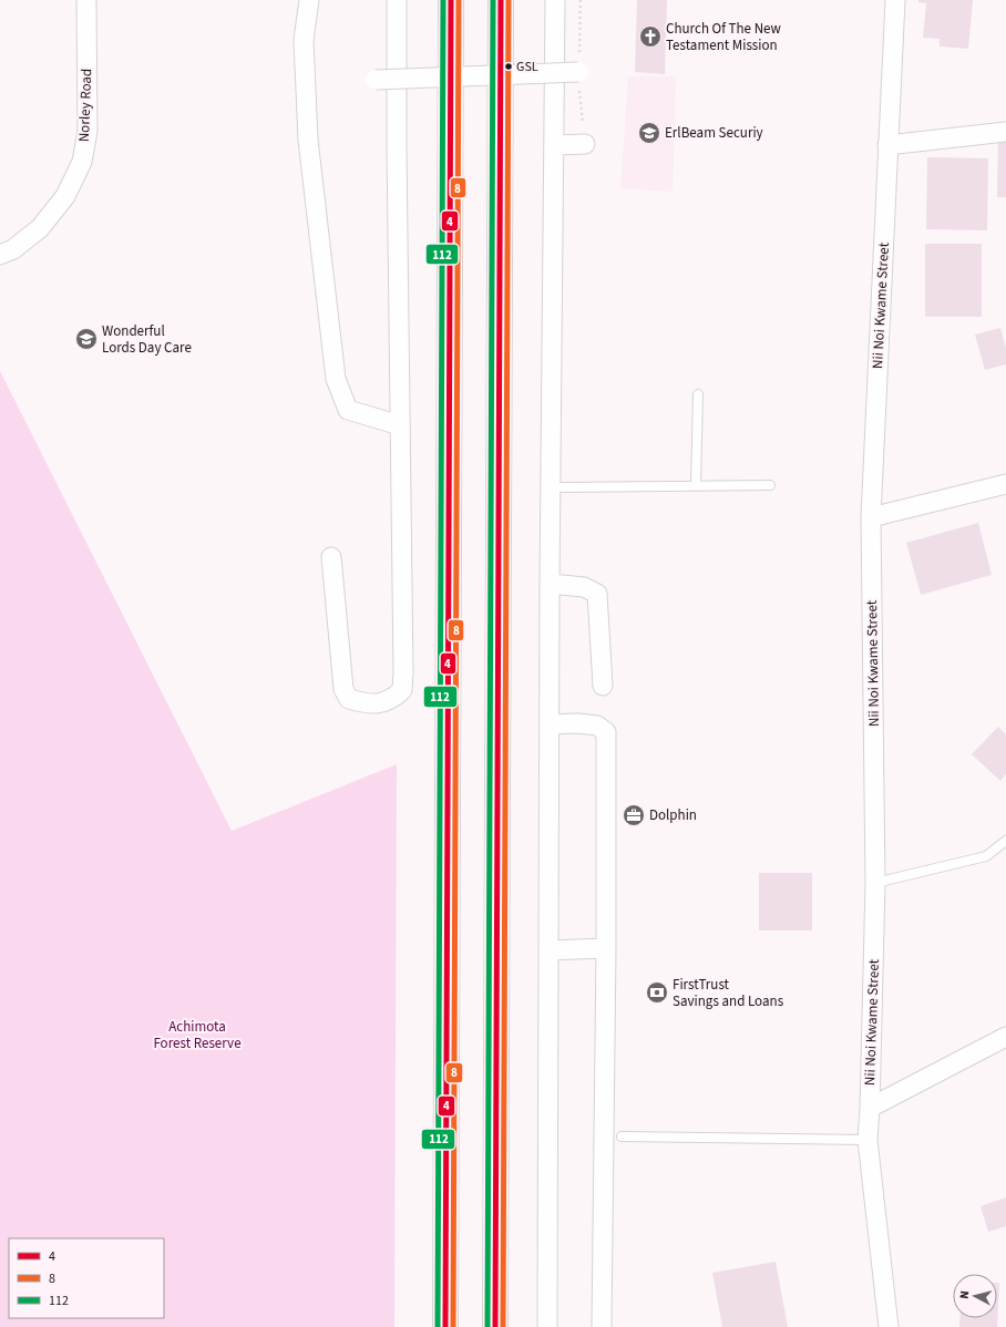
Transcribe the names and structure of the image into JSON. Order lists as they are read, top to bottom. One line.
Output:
{"streets":{"street":["Norley Road","Nii Noi Kwame Street"]},"parks":["Achimota Forest Reserve"],"places":{"church":["Church Of The New Testament Mission"],"other":["GSL"],"school or university":["ErlBeam Securiy","Wonderful Lords Day Care"],"office":["Dolphin"],"bank":["FirstTrust Savings and Loans"]},"lines":["transit line 4","transit line 8","transit line 112"],"legend":["4","8","112"],"north":"left"}
